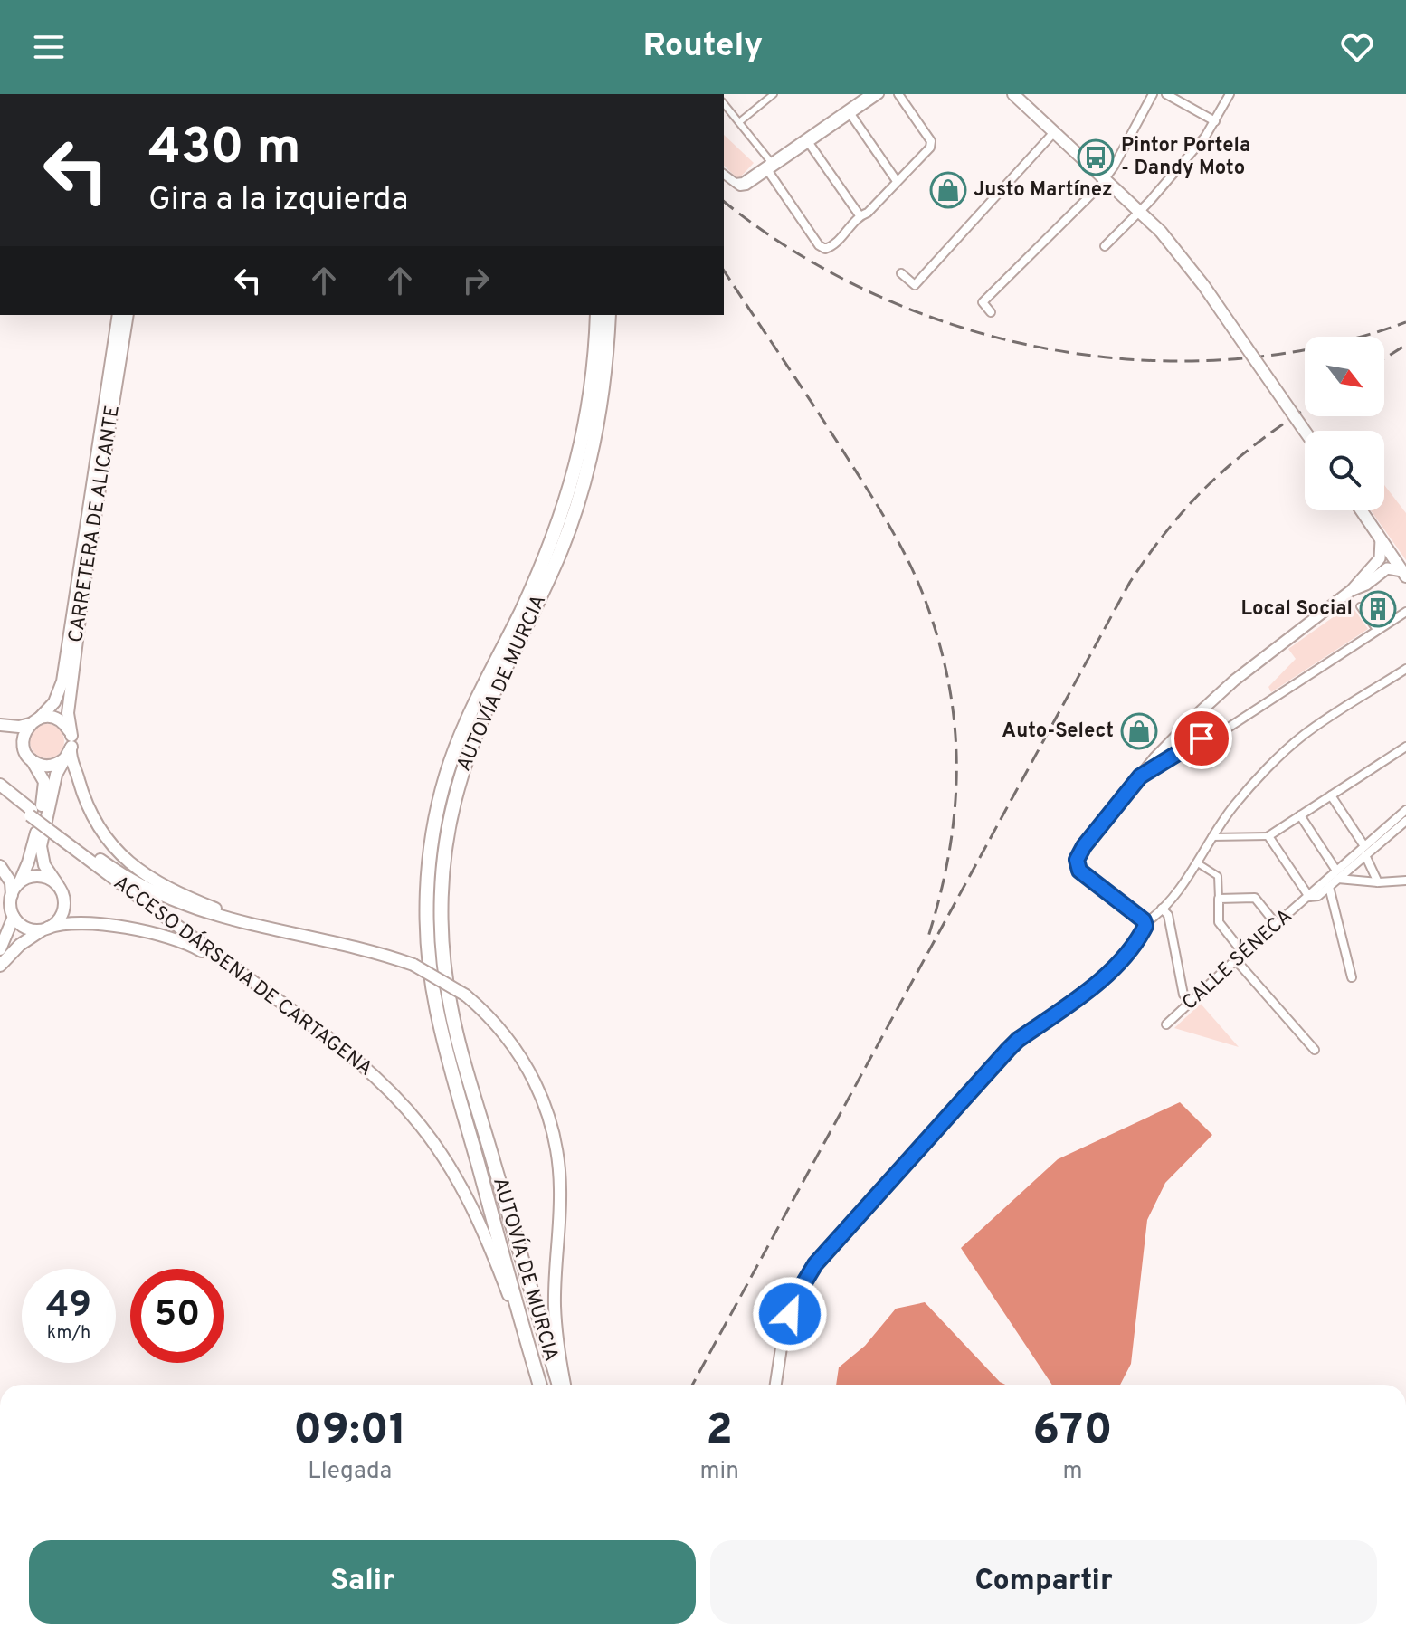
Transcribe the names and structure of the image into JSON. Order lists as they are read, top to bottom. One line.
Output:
{"streets":{"highway":["AUTOVÍA DE MURCIA"],"main road":["CARRETERA DE ALICANTE","ACCESO DÁRSENA DE CARTAGENA"],"street":["CALLE SÉNECA"]},"crossings":[["AUTOVÍA DE MURCIA","ACCESO DÁRSENA DE CARTAGENA"]],"places":{"bus stop":["Pintor Portela - Dandy Moto"],"shop":["Justo Martínez","Auto-Select"],"building":["Local Social"]},"north":"bottom right","page":{"header":"Routely","turn":["430 m","Gira a la izquierda"],"speed":"49 km/h","limit":"50","eta":["09:01","Llegada","2","min","670","m"],"buttons":["Salir","Compartir"]}}
